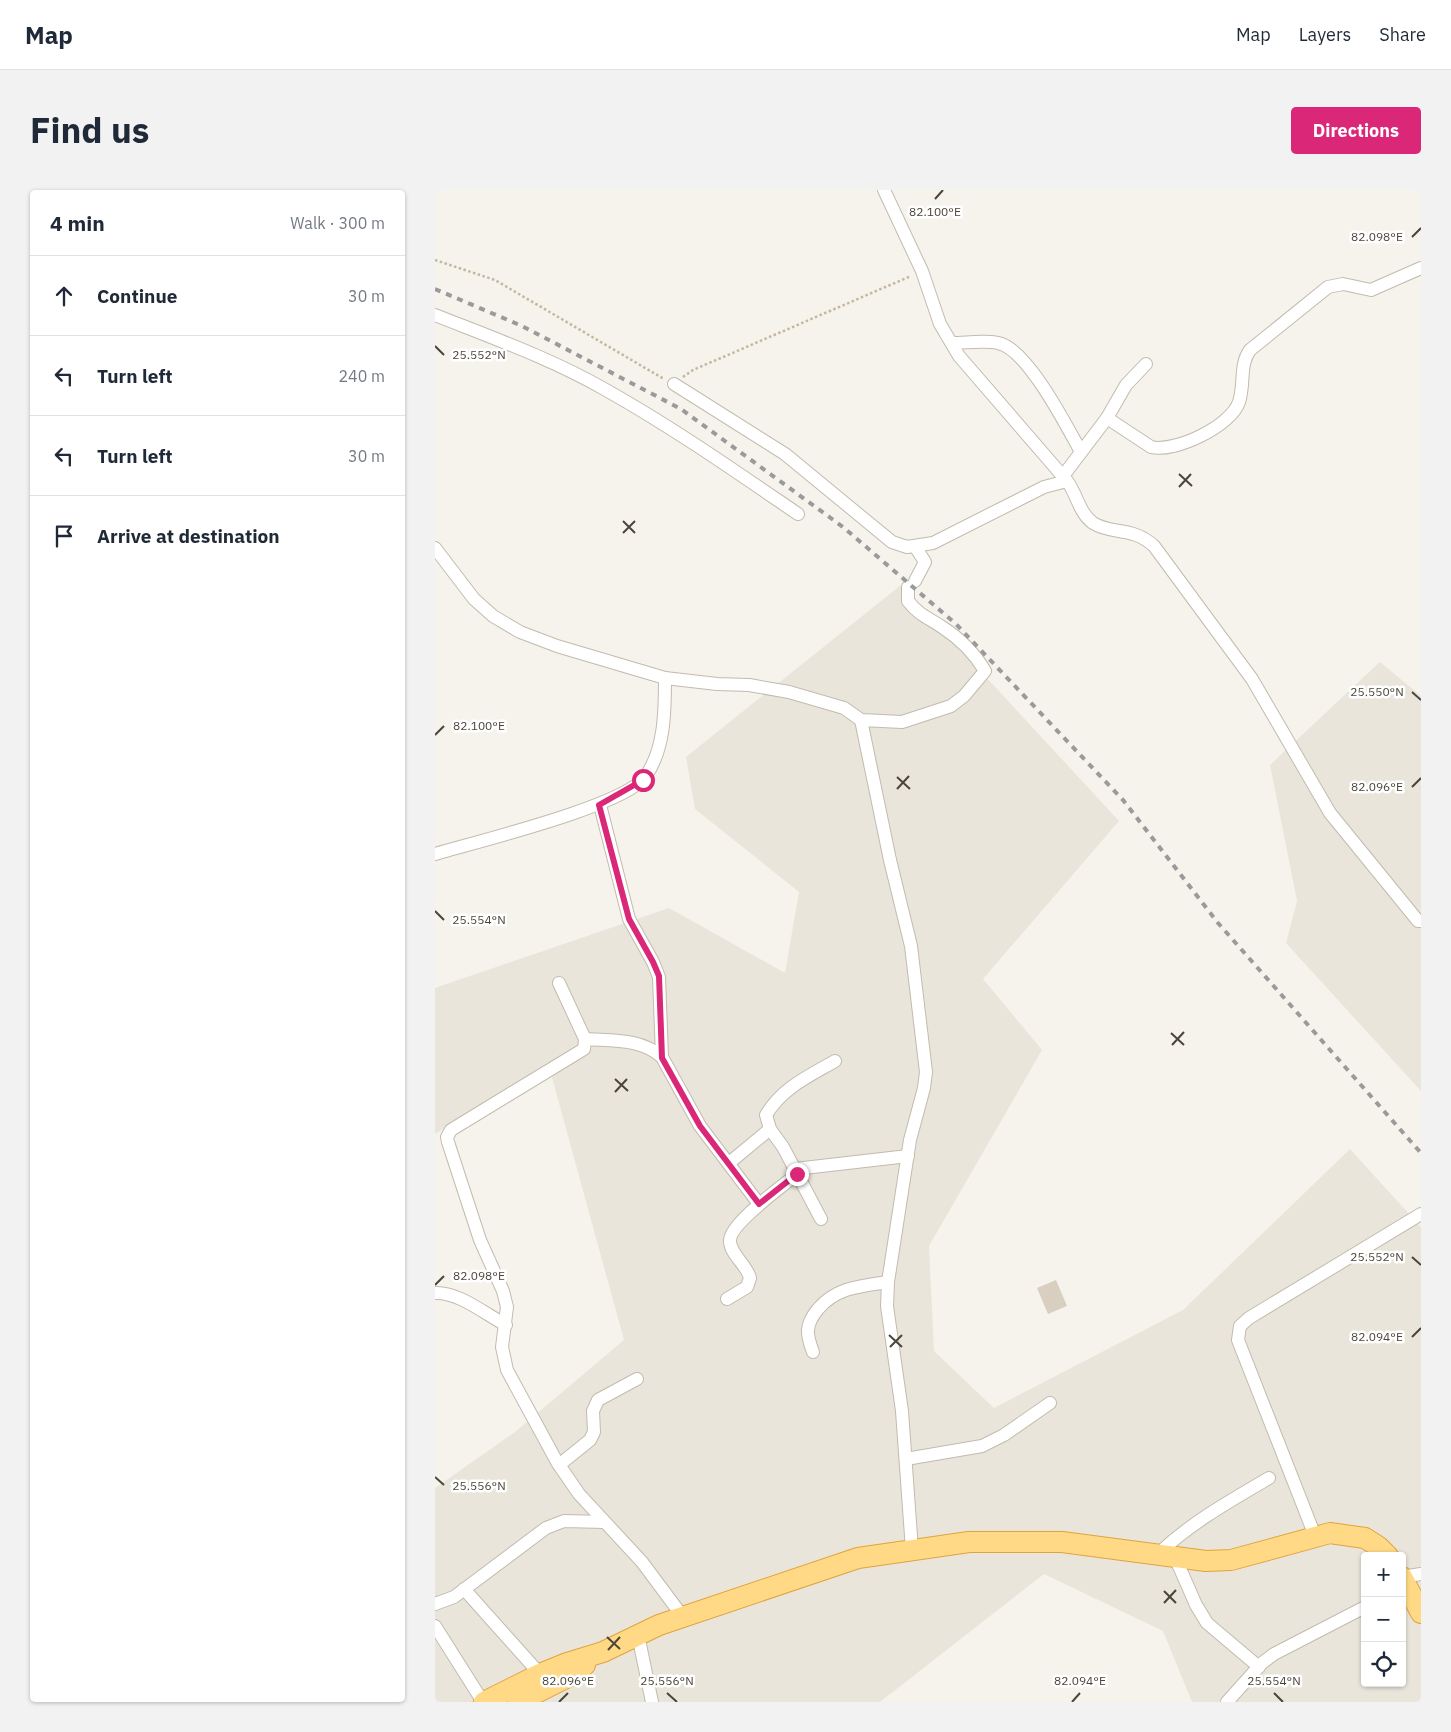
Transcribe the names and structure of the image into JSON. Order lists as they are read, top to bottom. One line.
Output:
{"page":{"header":"Map","nav":["Map","Layers","Share"],"title":"Find us","buttons":"Directions","heading":["4 min","Walk · 300 m"],"list":[["Continue","30 m"],["Turn left","240 m"],["Turn left","30 m"],"Arrive at destination"],"map_buttons":["+","−"]},"coordinates":["82.100°E","82.098°E","25.552°N","25.550°N","82.096°E","25.554°N","82.094°E","25.556°N"]}
